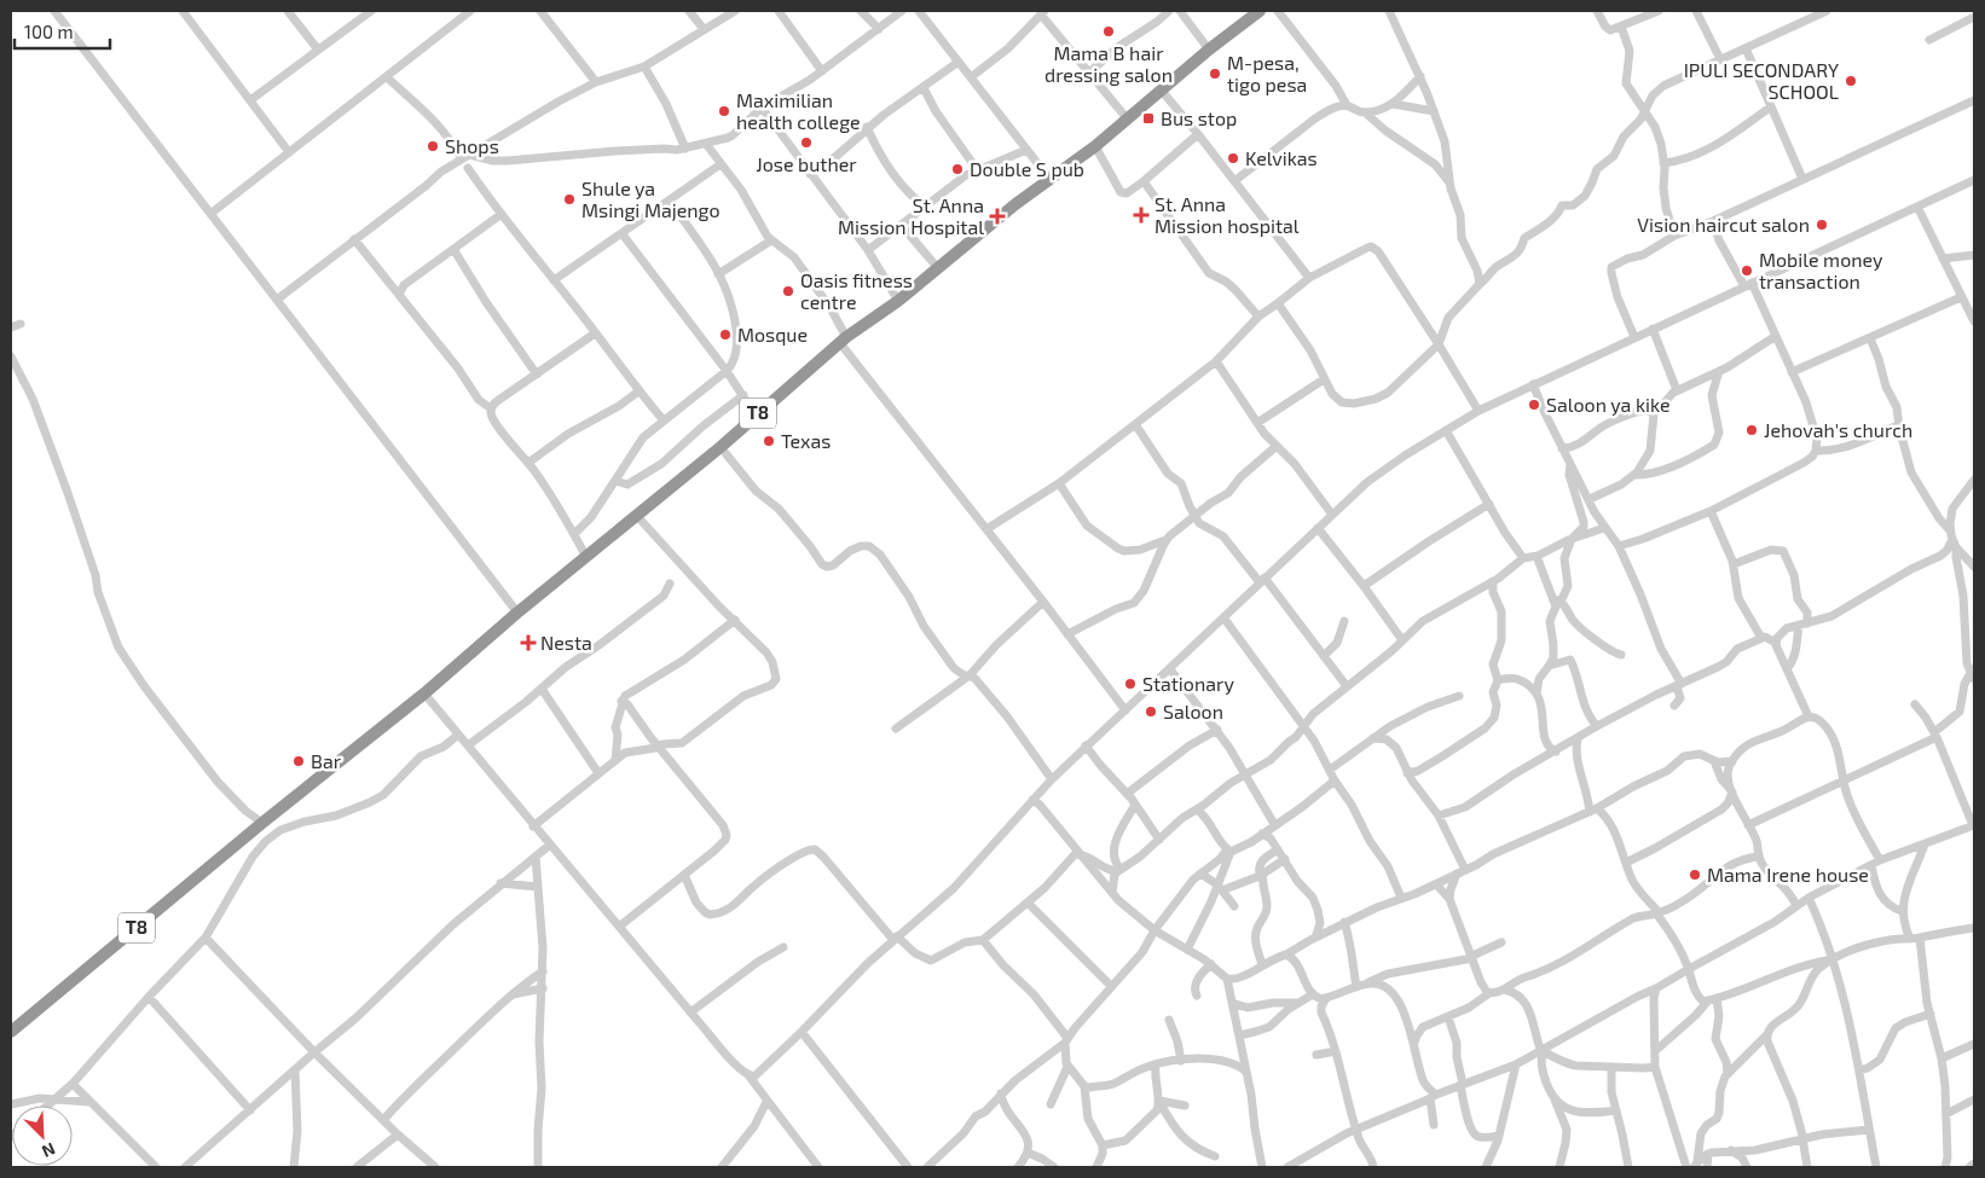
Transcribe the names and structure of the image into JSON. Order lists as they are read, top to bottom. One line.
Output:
{"streets":{"highway":["T8"]},"places":{"other":["Mama B hair dressing salon","M-pesa, tigo pesa","IPULI SECONDARY SCHOOL","Maximilian health college","Jose buther","Shops","Kelvikas","Double S pub","Shule ya Msingi Majengo","Vision haircut salon","Mobile money transaction","Oasis fitness centre","Mosque","Saloon ya kike","Jehovah's church","Texas","Stationary","Saloon","Bar","Mama Irene house"],"transit":["Bus stop"],"health":["St. Anna Mission hospital","St. Anna Mission Hospital","Nesta"]},"scale_bar":"100 m","north":"bottom right"}
